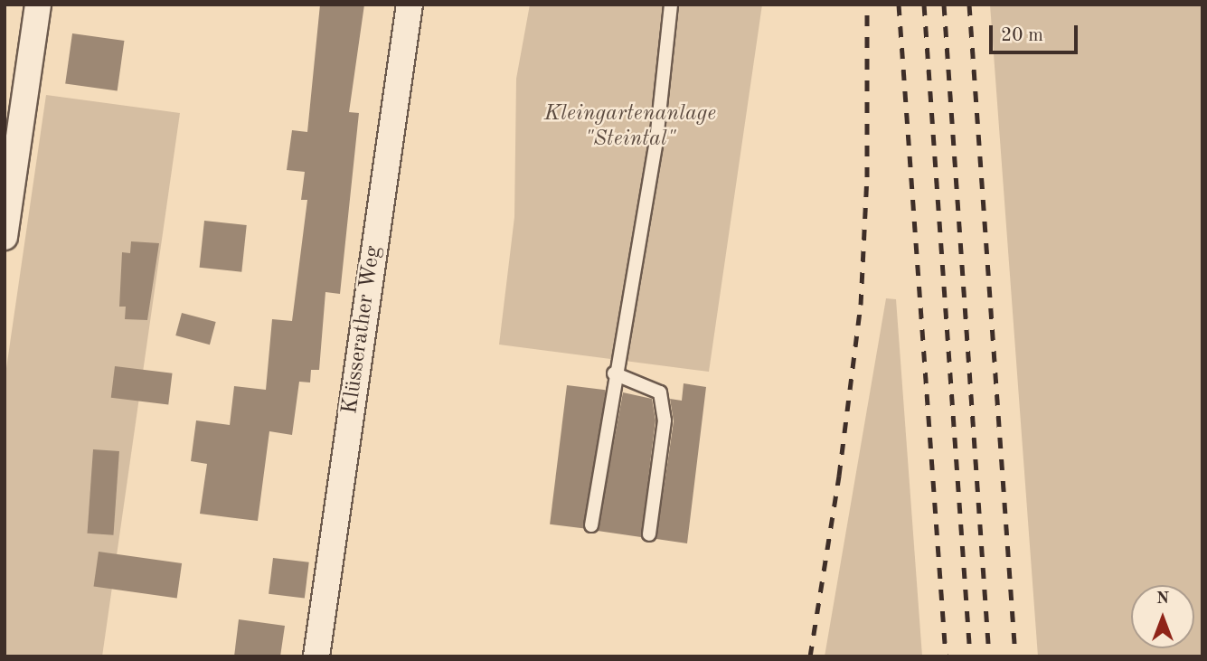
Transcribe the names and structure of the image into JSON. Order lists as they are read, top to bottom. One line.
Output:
{"streets":{"street":["Klüsserather Weg"]},"parks":["Kleingartenanlage \"Steintal\""],"scale_bar":"20 m","north":"top"}
